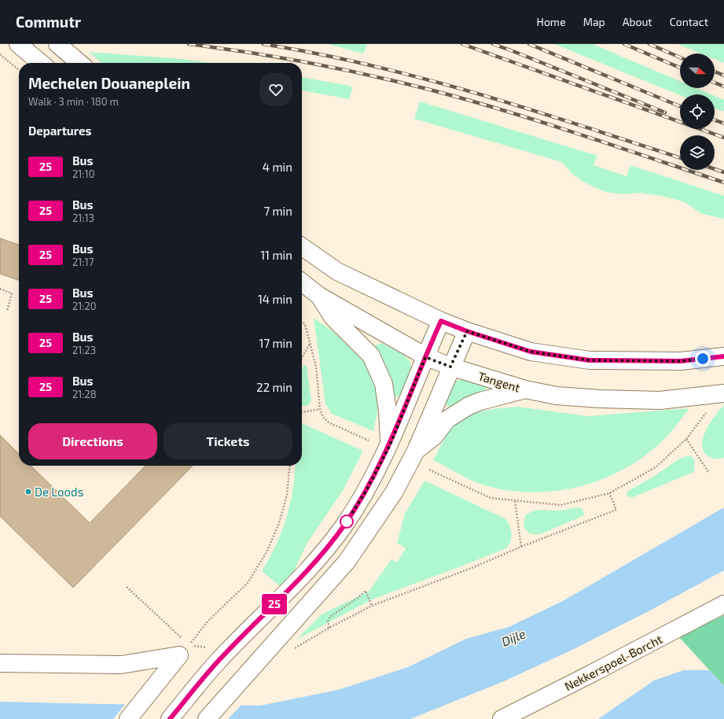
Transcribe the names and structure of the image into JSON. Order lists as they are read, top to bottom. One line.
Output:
{"streets":{"main road":["Tangent","Nekkerspoel-Borcht"]},"water":["Dijle"],"places":["De Loods"],"lines":["bus line 25"],"north":"right","page":{"header":"Commutr","nav":["Home","Map","About","Contact"],"on_map":"25","heading":[["Mechelen Douaneplein","Walk · 3 min · 180 m"],"Departures"],"list":[{"mark":"25","name":"Bus","note":"21:10","value":"4 min"},{"mark":"25","name":"Bus","note":"21:13","value":"7 min"},{"mark":"25","name":"Bus","note":"21:17","value":"11 min"},{"mark":"25","name":"Bus","note":"21:20","value":"14 min"},{"mark":"25","name":"Bus","note":"21:23","value":"17 min"},{"mark":"25","name":"Bus","note":"21:28","value":"22 min"}],"buttons":["Directions","Tickets"]}}
